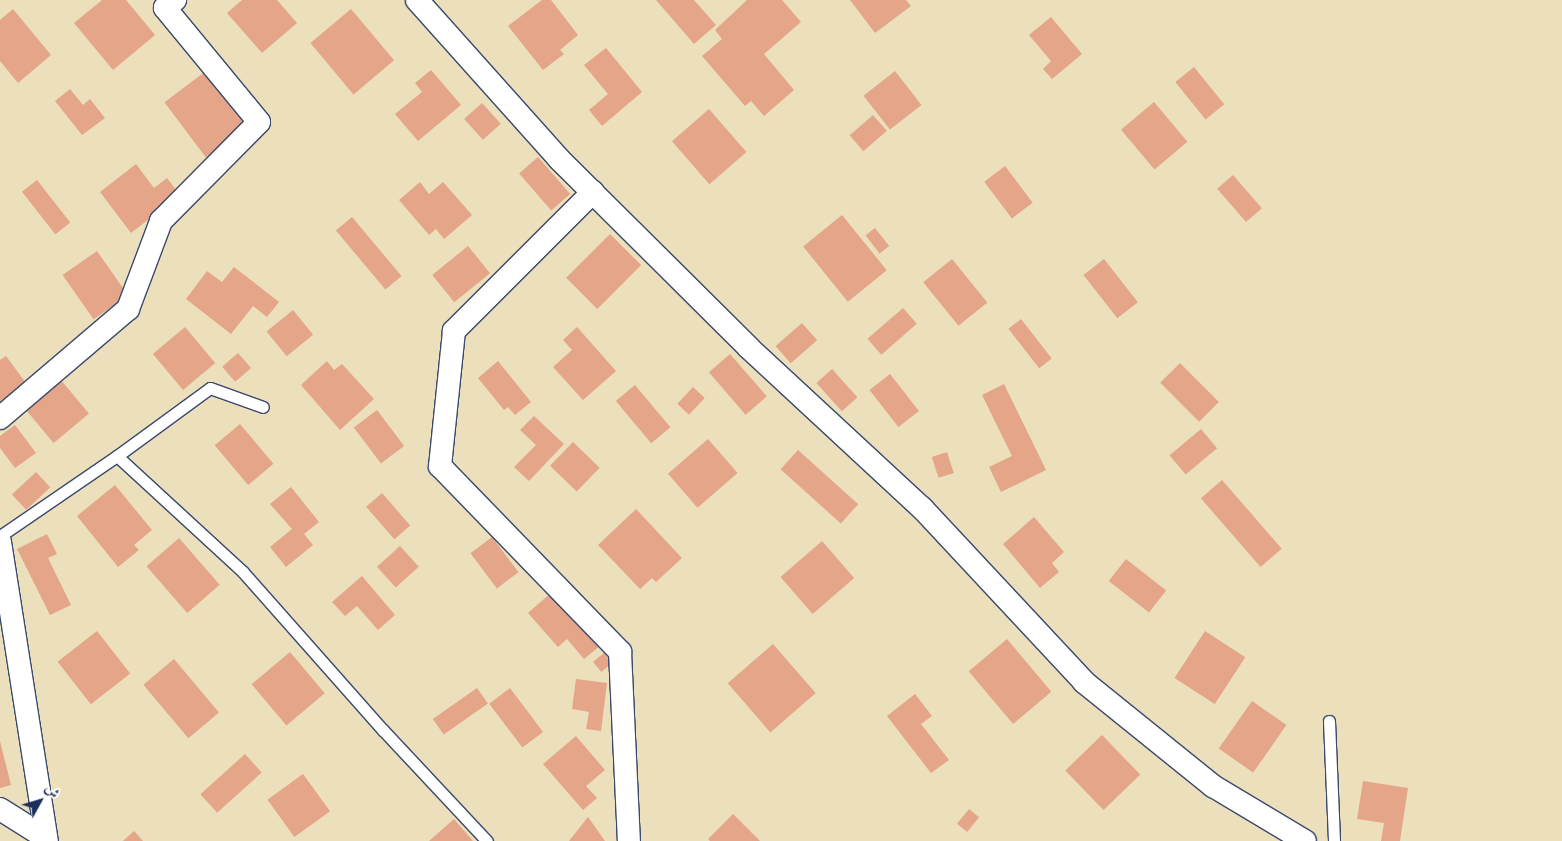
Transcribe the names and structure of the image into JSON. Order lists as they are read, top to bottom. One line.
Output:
{"north":"top right"}
